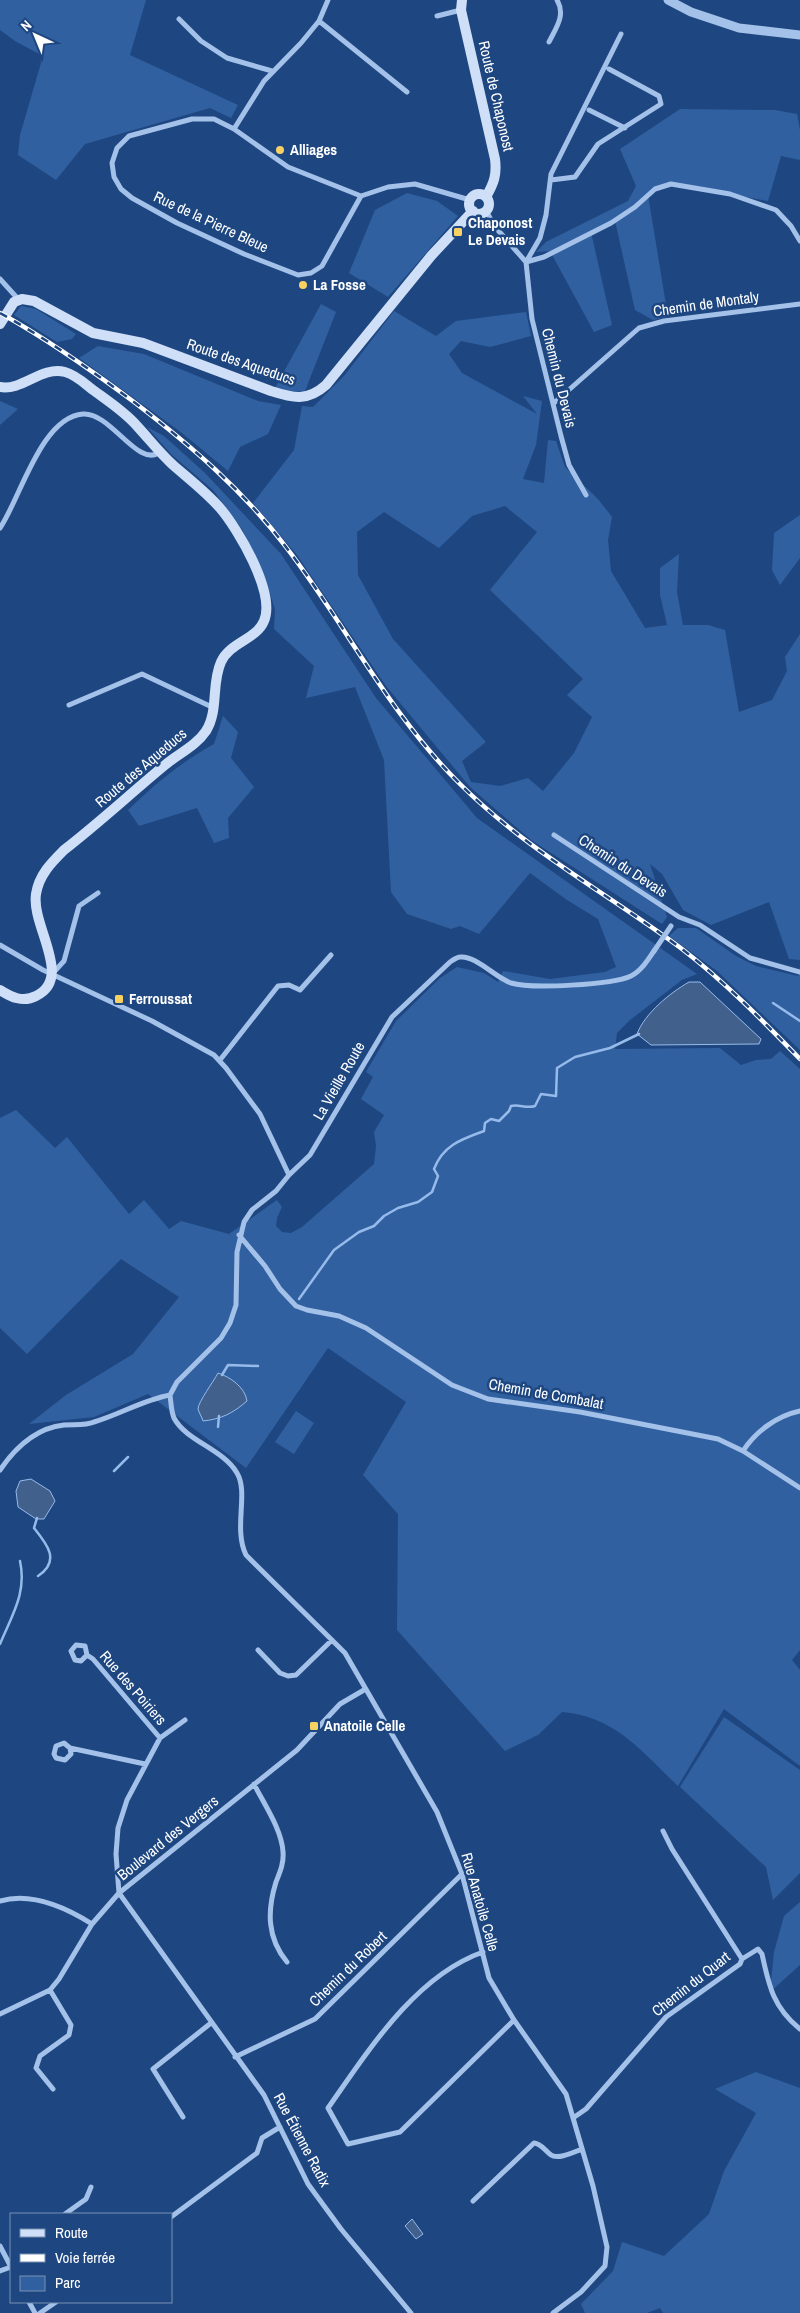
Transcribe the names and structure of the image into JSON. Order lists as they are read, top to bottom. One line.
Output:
{"streets":{"main road":["Route de Chaponost","Route des Aqueducs"],"street":["Rue de la Pierre Bleue","Chemin de Montaly","Chemin du Devais","La Vieille Route","Chemin de Combalat","Rue des Poiriers","Boulevard des Vergers","Rue Anatoile Celle","Chemin du Robert","Chemin du Quart","Rue Étienne Radix"]},"crossings":[["Route de Chaponost","Route des Aqueducs"],["Chemin de Montaly","Chemin du Devais"],["Chemin du Devais","La Vieille Route"],["La Vieille Route","Chemin de Combalat"],["La Vieille Route","Rue Anatoile Celle"],["Boulevard des Vergers","Rue Anatoile Celle"],["Boulevard des Vergers","Rue Étienne Radix"],["Rue Anatoile Celle","Chemin du Robert"],["Rue Anatoile Celle","Chemin du Quart"],["Chemin du Robert","Rue Étienne Radix"]],"places":{"other":["Alliages","La Fosse"],"transit":["Chaponost Le Devais","Ferroussat","Anatoile Celle"]},"legend":["Route","Voie ferrée","Parc"],"north":"top left"}
